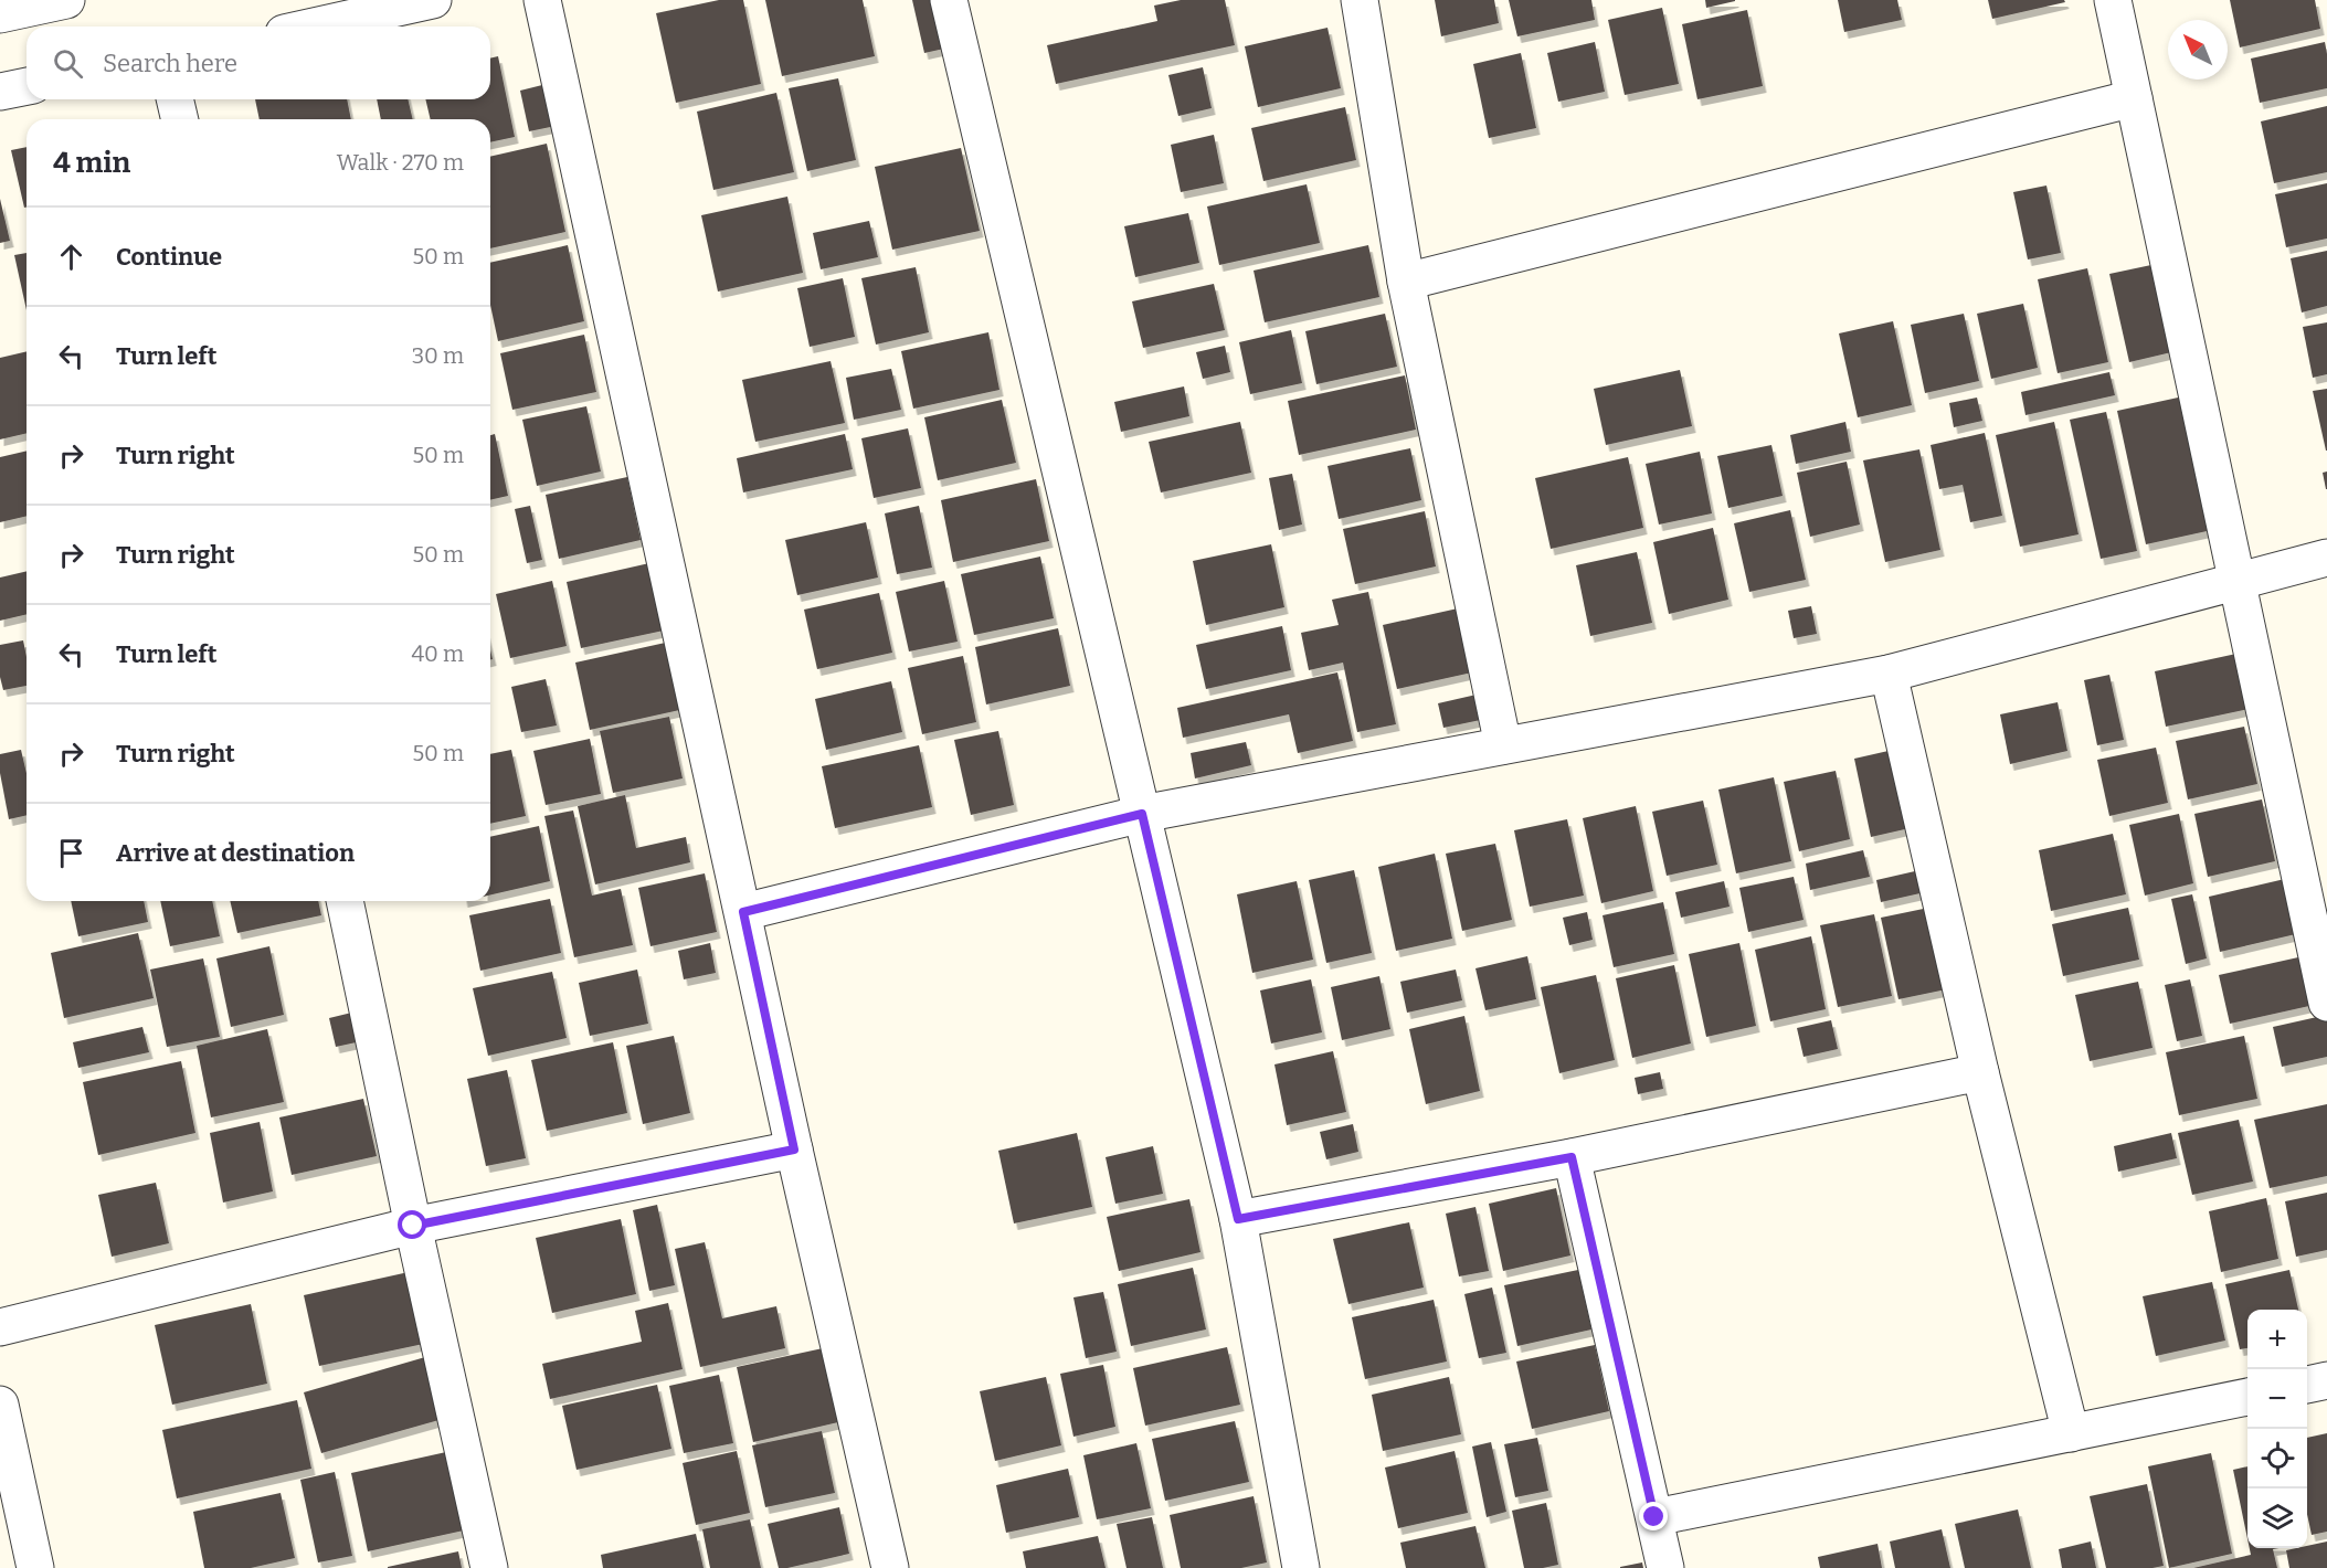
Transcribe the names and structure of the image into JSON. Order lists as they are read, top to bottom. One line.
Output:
{"north":"top left","page":{"search":"Search here","heading":["4 min","Walk · 270 m"],"list":[["Continue","50 m"],["Turn left","30 m"],["Turn right","50 m"],["Turn right","50 m"],["Turn left","40 m"],["Turn right","50 m"],"Arrive at destination"],"map_buttons":["+","−"]}}
